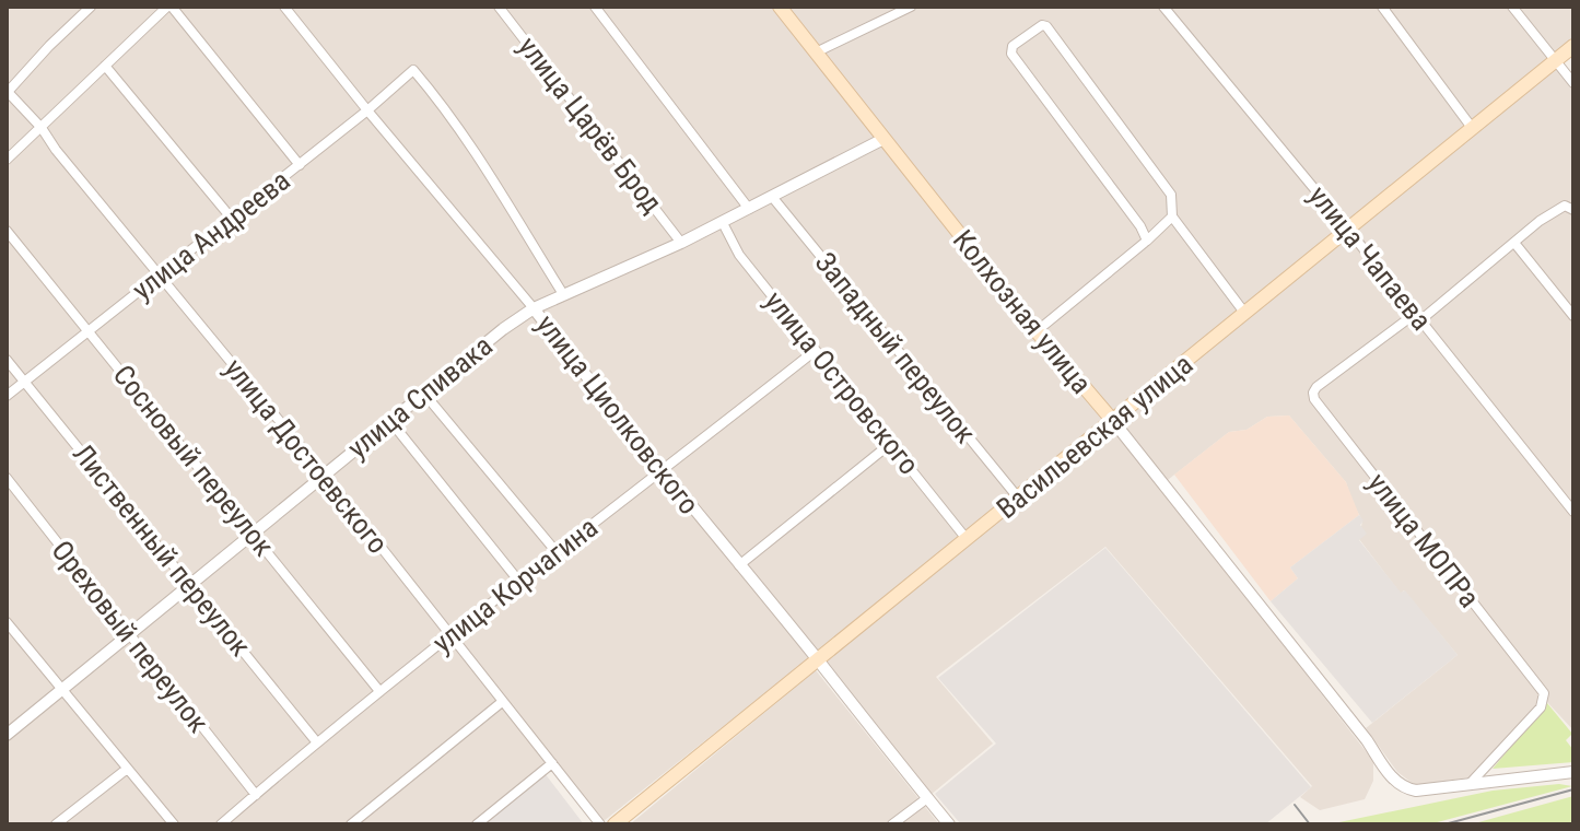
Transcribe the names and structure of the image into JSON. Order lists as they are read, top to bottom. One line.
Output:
{"streets":{"main road":["Колхозная улица","Васильевская улица"],"street":["улица Царёв Брод","улица Андреева","улица Чапаева","Западный переулок","улица Островского","улица Спивака","улица Циолковского","улица Достоевского","Сосновый переулок","улица МОПРа","Лиственный переулок","улица Корчагина","Ореховый переулок"]},"crossings":[["улица Царёв Брод","улица Спивака"],["улица Андреева","улица Спивака"],["улица Андреева","улица Циолковского"],["улица Андреева","улица Достоевского"],["улица Андреева","Сосновый переулок"],["улица Андреева","Лиственный переулок"],["улица Чапаева","Васильевская улица"],["улица Чапаева","улица МОПРа"],["Колхозная улица","улица Спивака"],["Колхозная улица","Васильевская улица"],["Колхозная улица","улица МОПРа"],["Западный переулок","улица Спивака"],["Западный переулок","Васильевская улица"],["улица Островского","улица Спивака"],["улица Островского","Васильевская улица"],["улица Островского","улица Корчагина"],["улица Спивака","улица Циолковского"],["улица Спивака","улица Достоевского"],["улица Спивака","Сосновый переулок"],["улица Спивака","Лиственный переулок"],["улица Спивака","Ореховый переулок"],["улица Циолковского","Васильевская улица"],["улица Циолковского","улица Корчагина"],["улица Достоевского","улица Корчагина"],["Сосновый переулок","улица Корчагина"],["Лиственный переулок","улица Корчагина"],["улица Корчагина","Ореховый переулок"]]}
